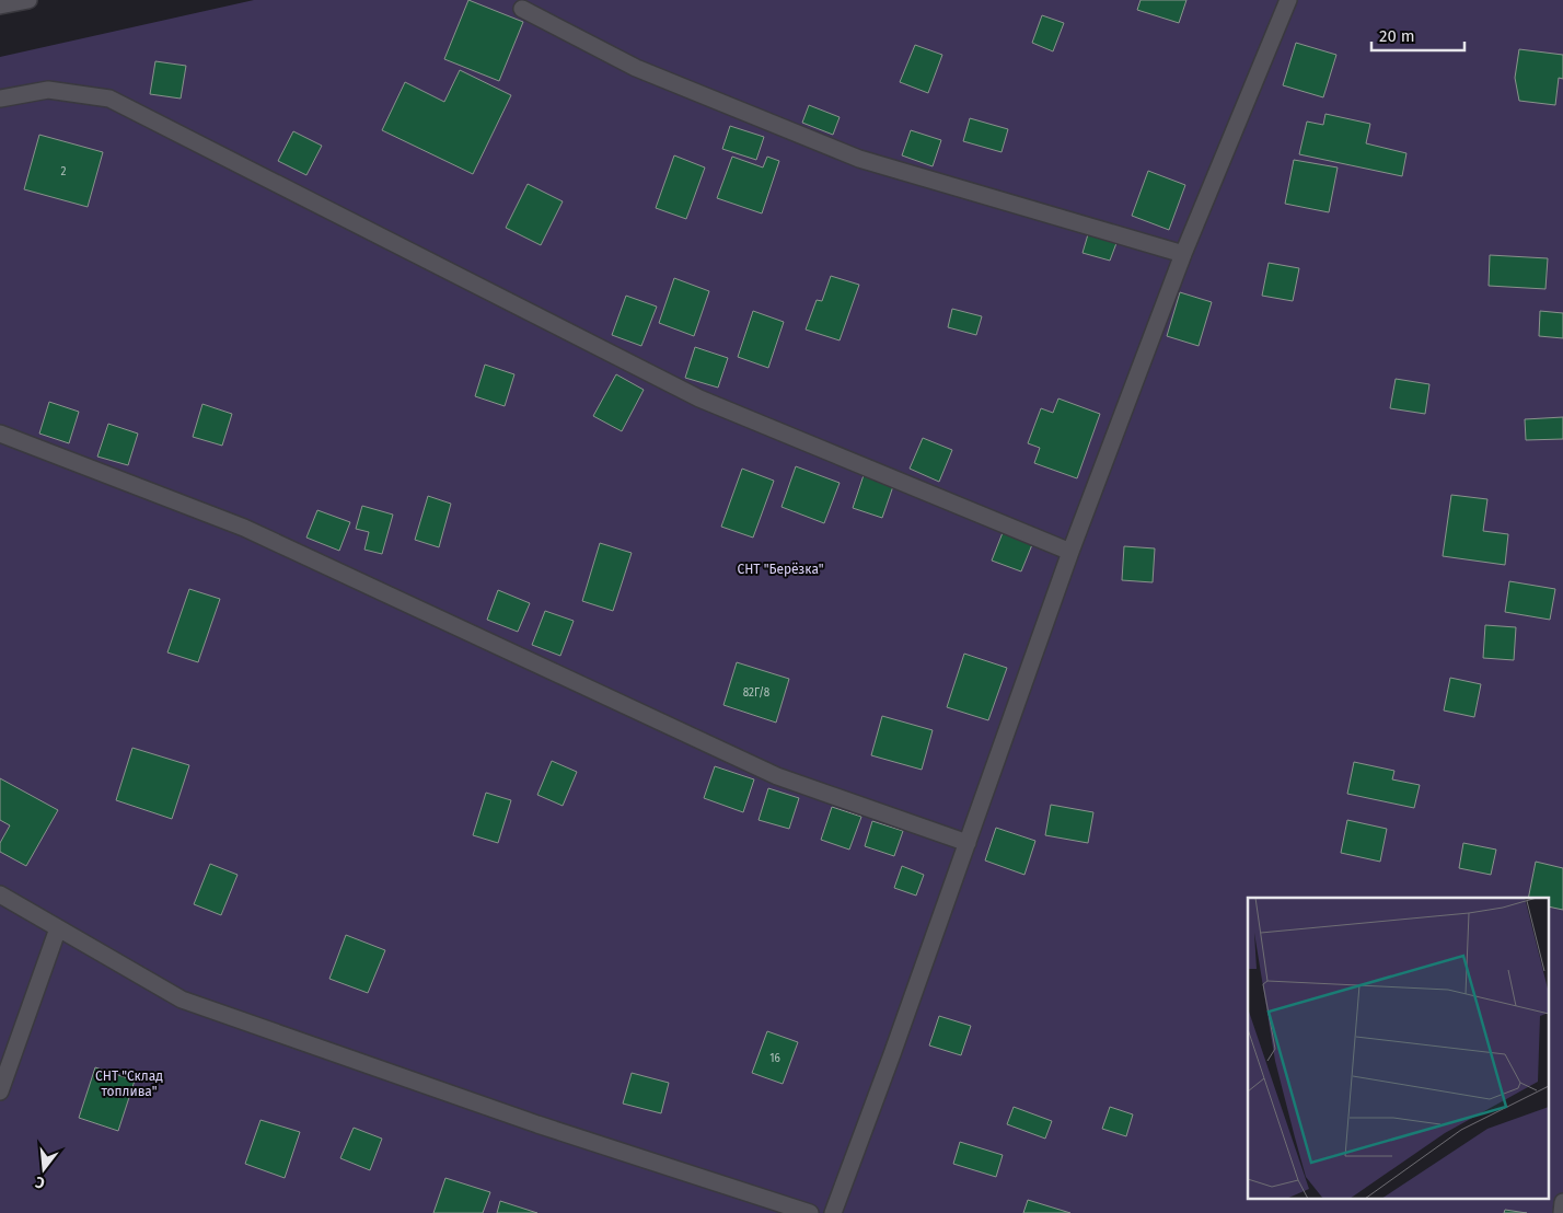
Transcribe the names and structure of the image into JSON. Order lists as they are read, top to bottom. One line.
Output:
{"parks":["СНТ \"Берёзка\"","СНТ \"Склад топлива\""],"house_numbers":["2","82Г/8","16"],"scale_bar":"20 m","north":"bottom"}
